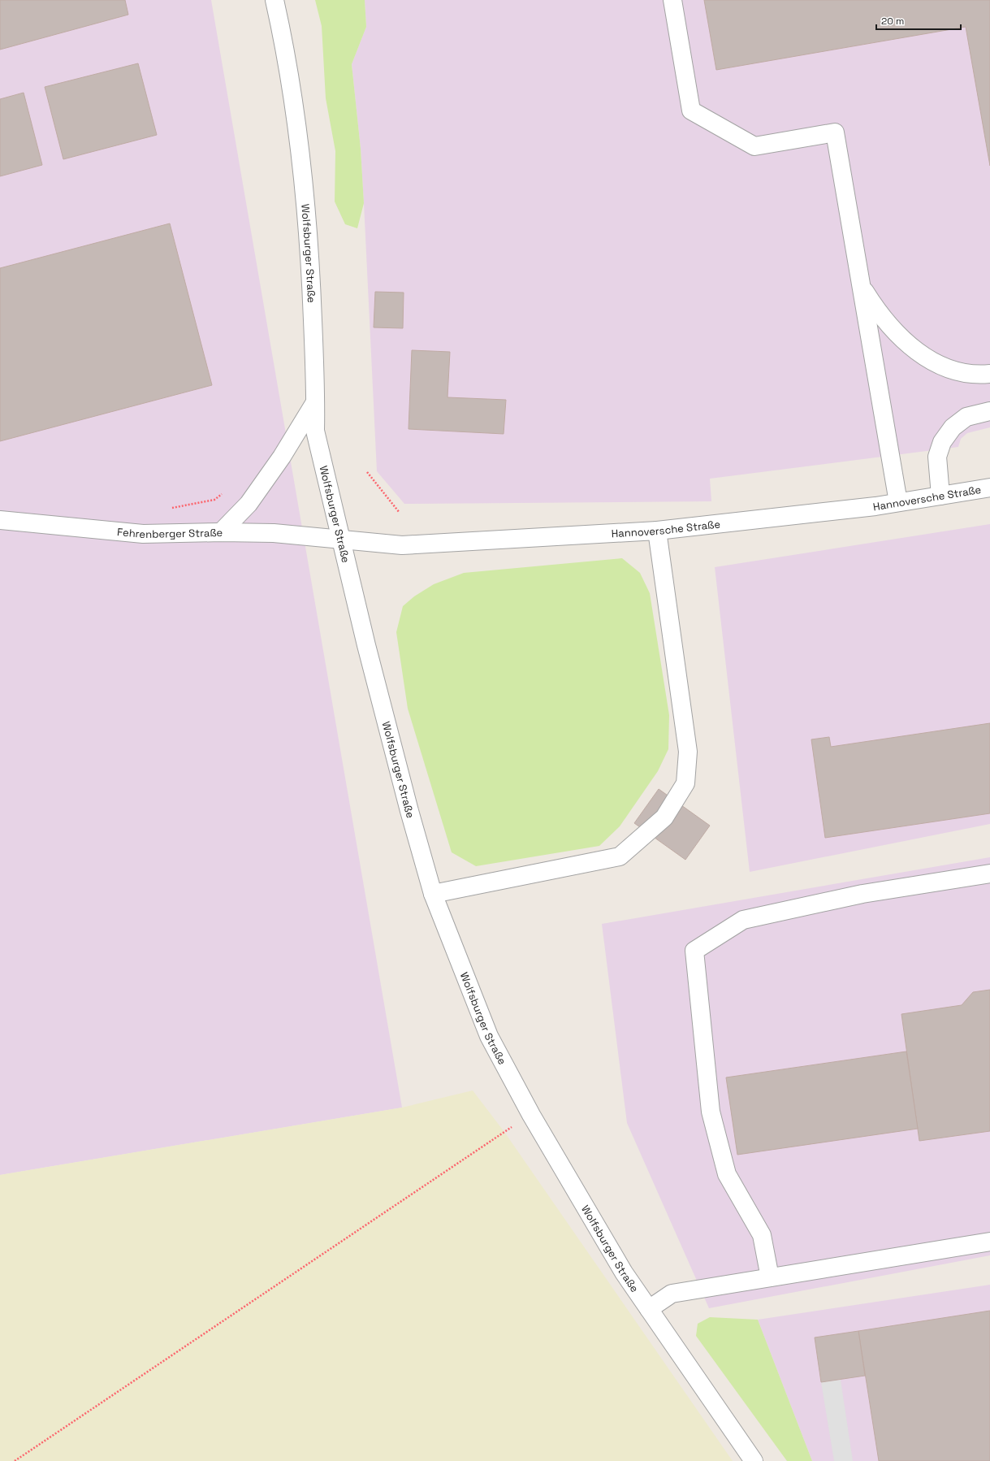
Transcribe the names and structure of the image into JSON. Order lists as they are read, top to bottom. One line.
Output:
{"streets":{"street":["Wolfsburger Straße","Hannoversche Straße","Fehrenberger Straße"]},"crossings":[["Wolfsburger Straße","Hannoversche Straße"],["Wolfsburger Straße","Fehrenberger Straße"],["Hannoversche Straße","Fehrenberger Straße"]],"scale_bar":"20 m"}
